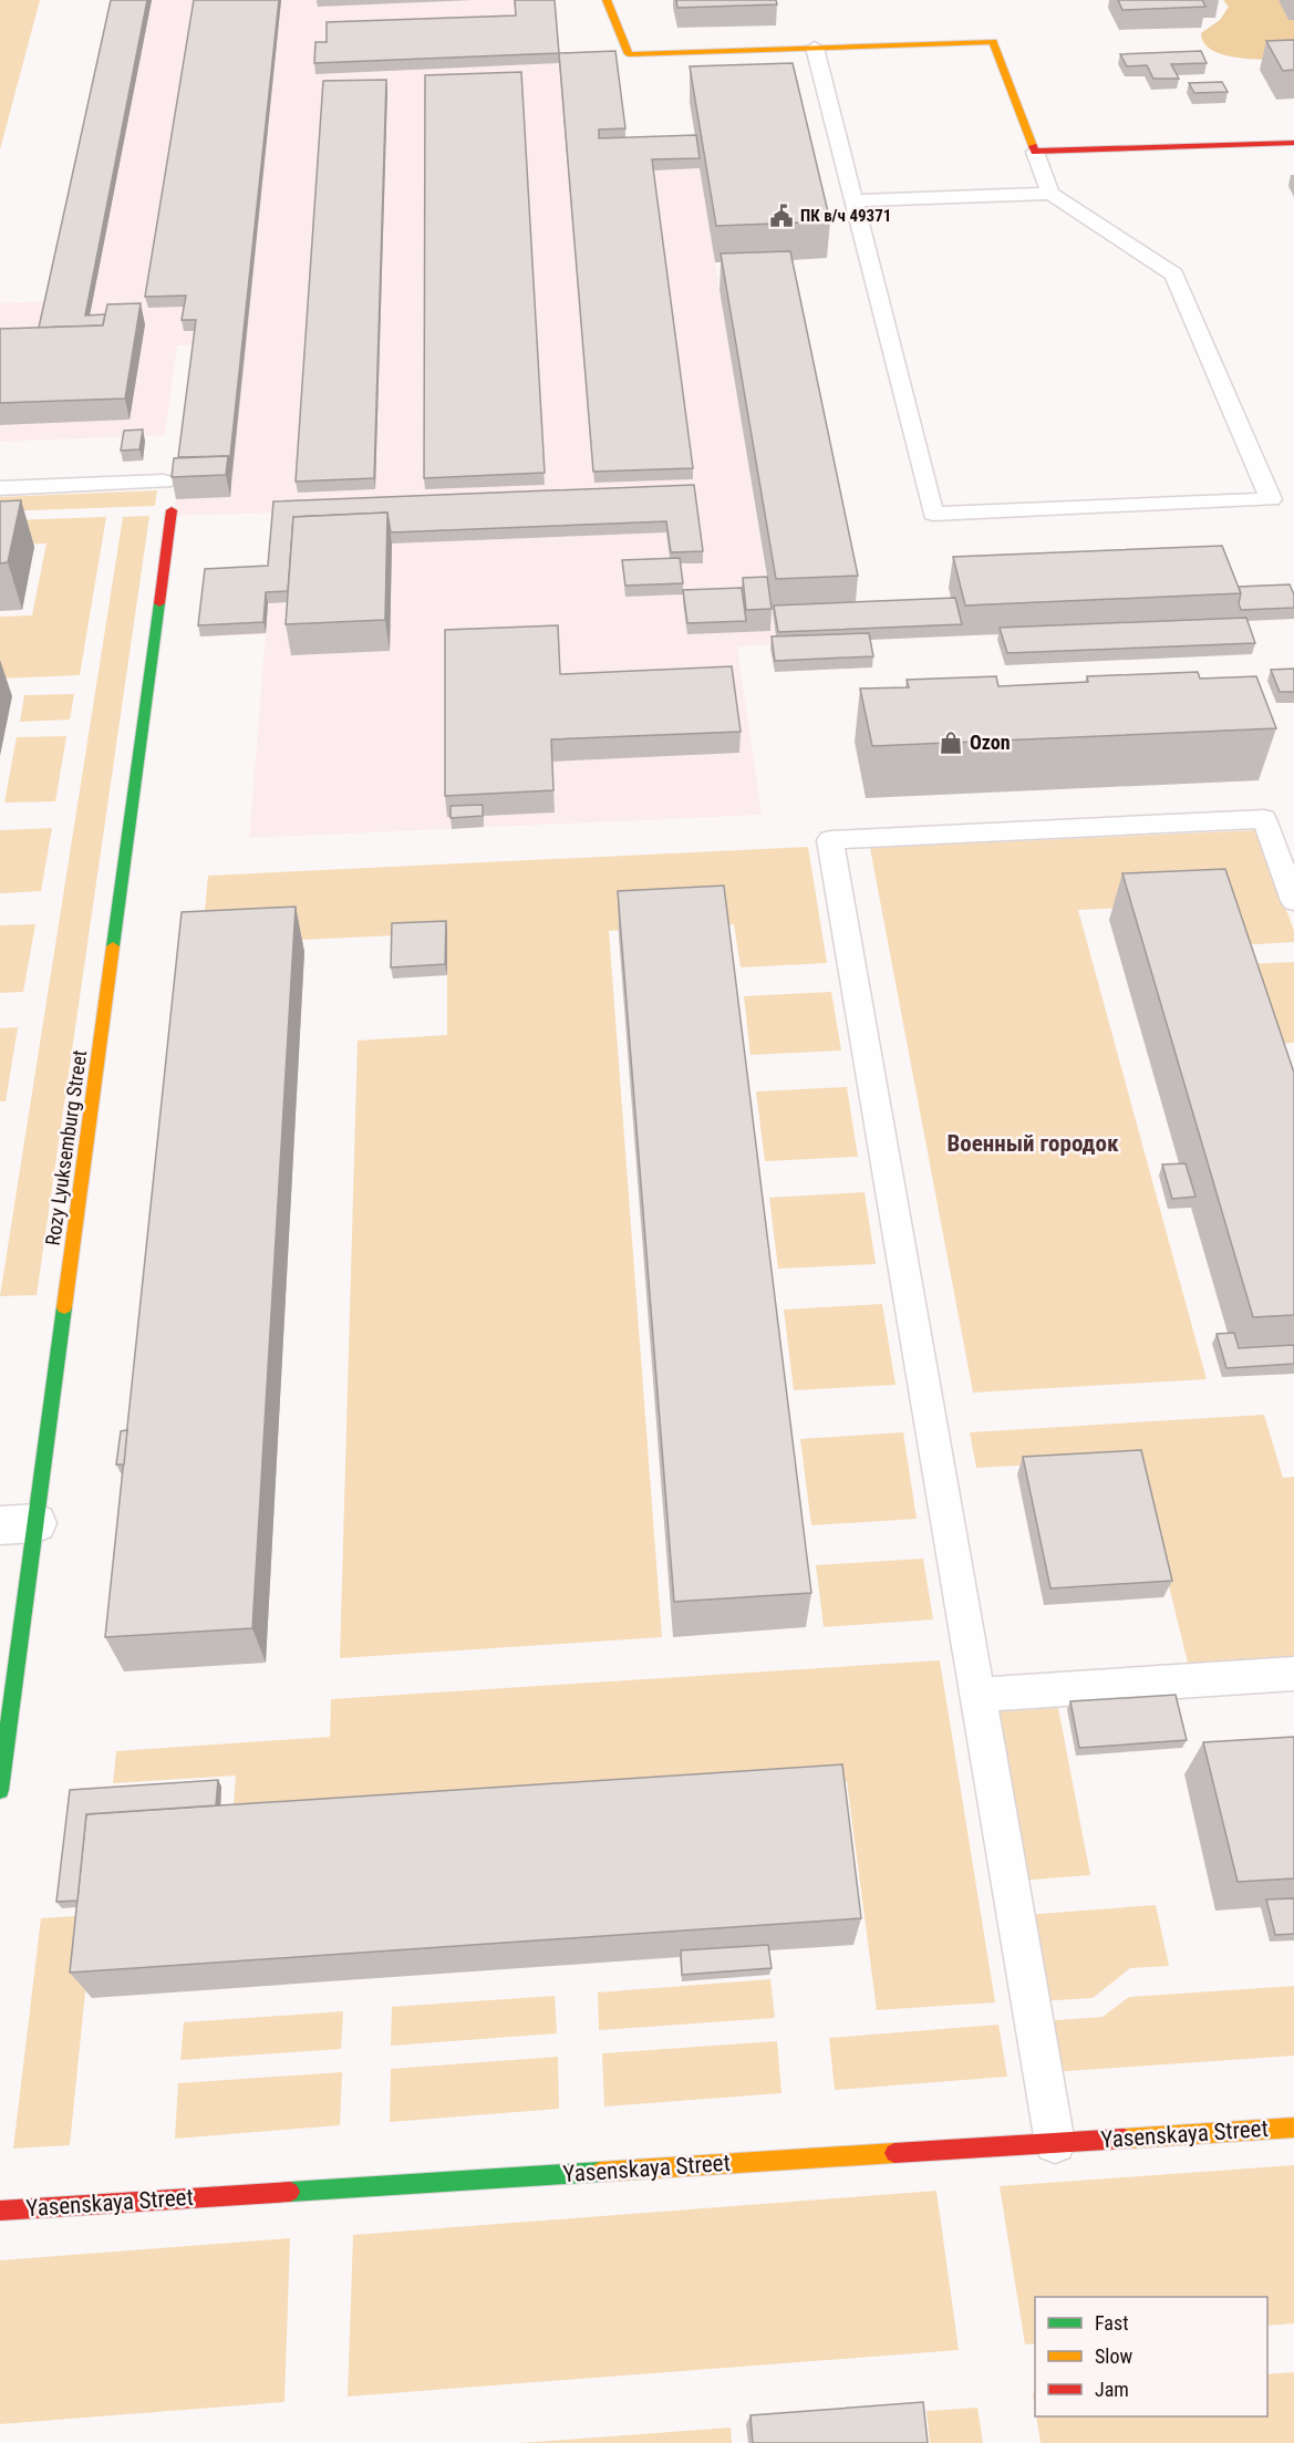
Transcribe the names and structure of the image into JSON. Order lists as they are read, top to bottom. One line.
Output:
{"streets":{"street":["Rozy Lyuksemburg Street","Yasenskaya Street"]},"districts":["Военный городок"],"places":{"public building":["ПК в/ч 49371"],"shop":["Ozon"]},"legend":["Fast","Slow","Jam"]}
